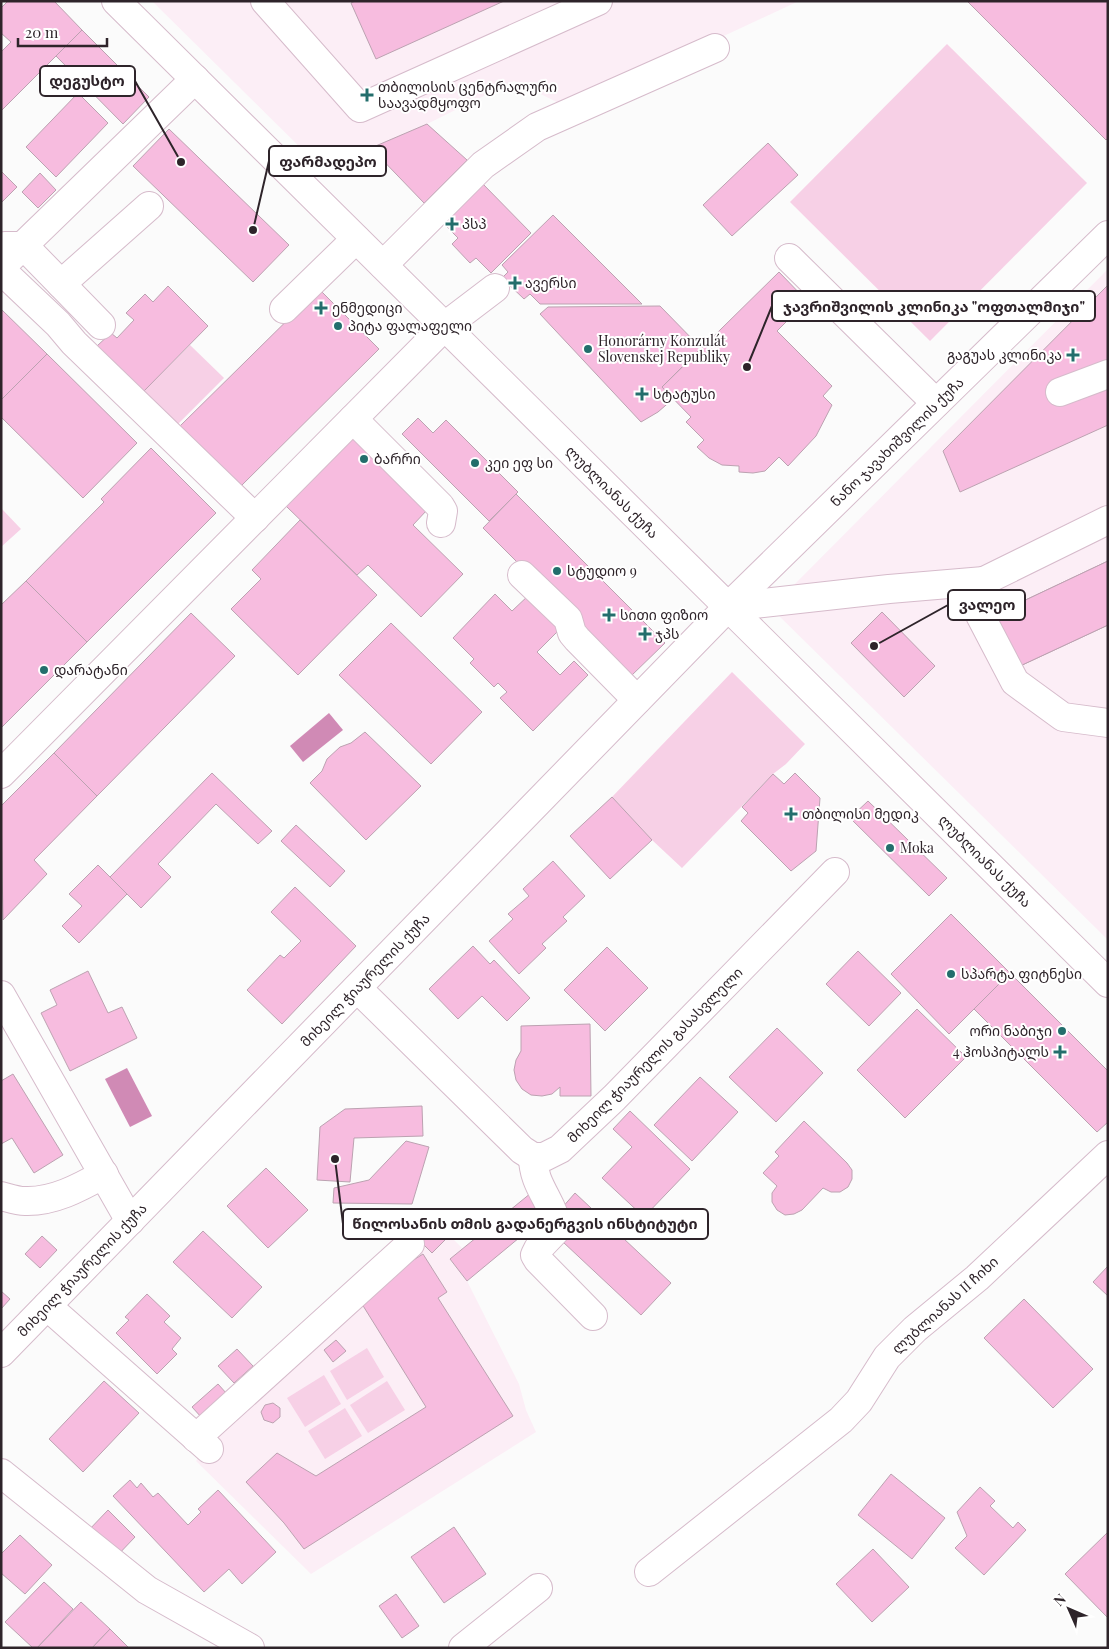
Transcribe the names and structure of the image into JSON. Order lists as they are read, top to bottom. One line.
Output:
{"streets":{"street":["ნანო ჯავახიშვილის ქუჩა","ლუბლიანას ქუჩა","მიხეილ ჭიაურელის ქუჩა","მიხეილ ჭიაურელის გასასვლელი","ლუბლიანას II ჩიხი"]},"crossings":[["ნანო ჯავახიშვილის ქუჩა","ლუბლიანას ქუჩა"],["ნანო ჯავახიშვილის ქუჩა","მიხეილ ჭიაურელის ქუჩა"],["ლუბლიანას ქუჩა","მიხეილ ჭიაურელის ქუჩა"]],"places":{"health":["თბილისის ცენტრალური საავადმყოფო","პსპ","ავერსი","ენმედიცი","გაგუას კლინიკა","სტატუსი","სითი ფიზიო","ჯპს","თბილისი მედიკ","4 ჰოსპიტალს"],"other":["დეგუსტო","ფარმადეპო","პიტა ფალაფელი","Honorárny Konzulát Slovenskej Republiky","ჯავრიშვილის კლინიკა \"ოფთალმიჯი\"","ბარრი","კეი ეფ სი","სტუდიო 9","ვალეო","დარატანი","Moka","სპარტა ფიტნესი","ორი ნაბიჯი","წილოსანის თმის გადანერგვის ინსტიტუტი"]},"scale_bar":"20 m","north":"top left"}
